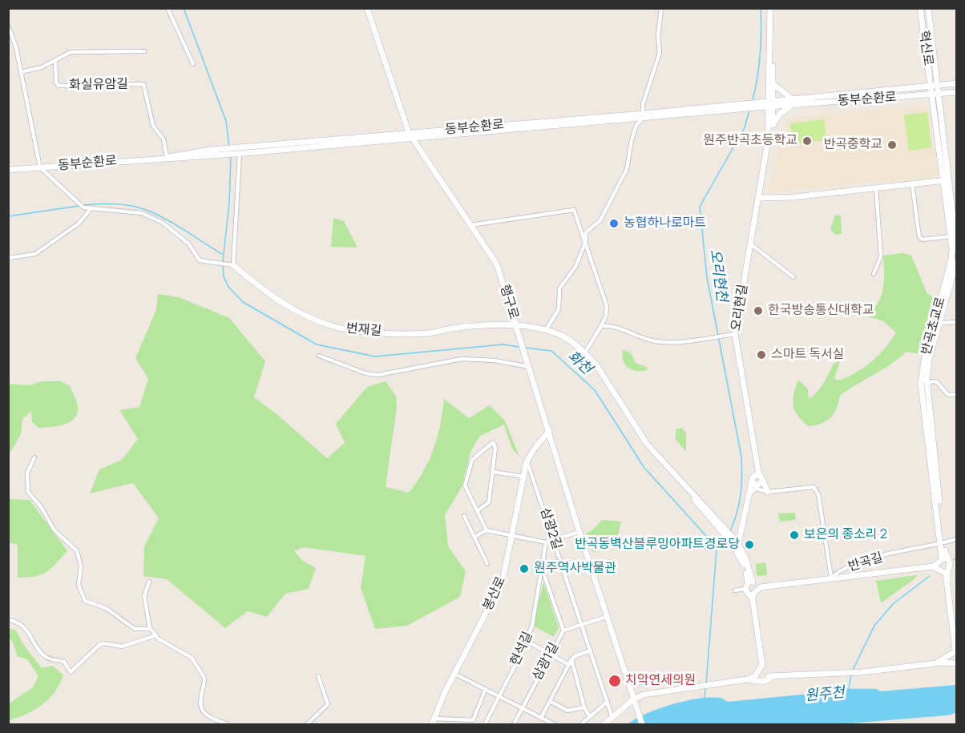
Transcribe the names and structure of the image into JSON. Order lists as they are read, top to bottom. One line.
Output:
{"streets":{"street":["혁신로","화실유암길","동부순환로","행구로","오리현길","반곡초교로","번재길","삼광2길","반곡길","봉산로","현석길","삼광1길"]},"crossings":[["혁신로","동부순환로"],["혁신로","반곡초교로"],["화실유암길","동부순환로"],["동부순환로","행구로"],["동부순환로","오리현길"],["동부순환로","반곡초교로"],["행구로","번재길"],["반곡초교로","반곡길"],["삼광2길","봉산로"],["삼광2길","삼광1길"],["현석길","삼광1길"]],"water":["오리현천","화천","원주천"],"places":["원주반곡초등학교","반곡중학교","농협하나로마트","한국방송통신대학교","스마트 독서실","보은의 종소리 2","반곡동벽산블루밍아파트경로당","원주역사박물관","치악연세의원"]}
